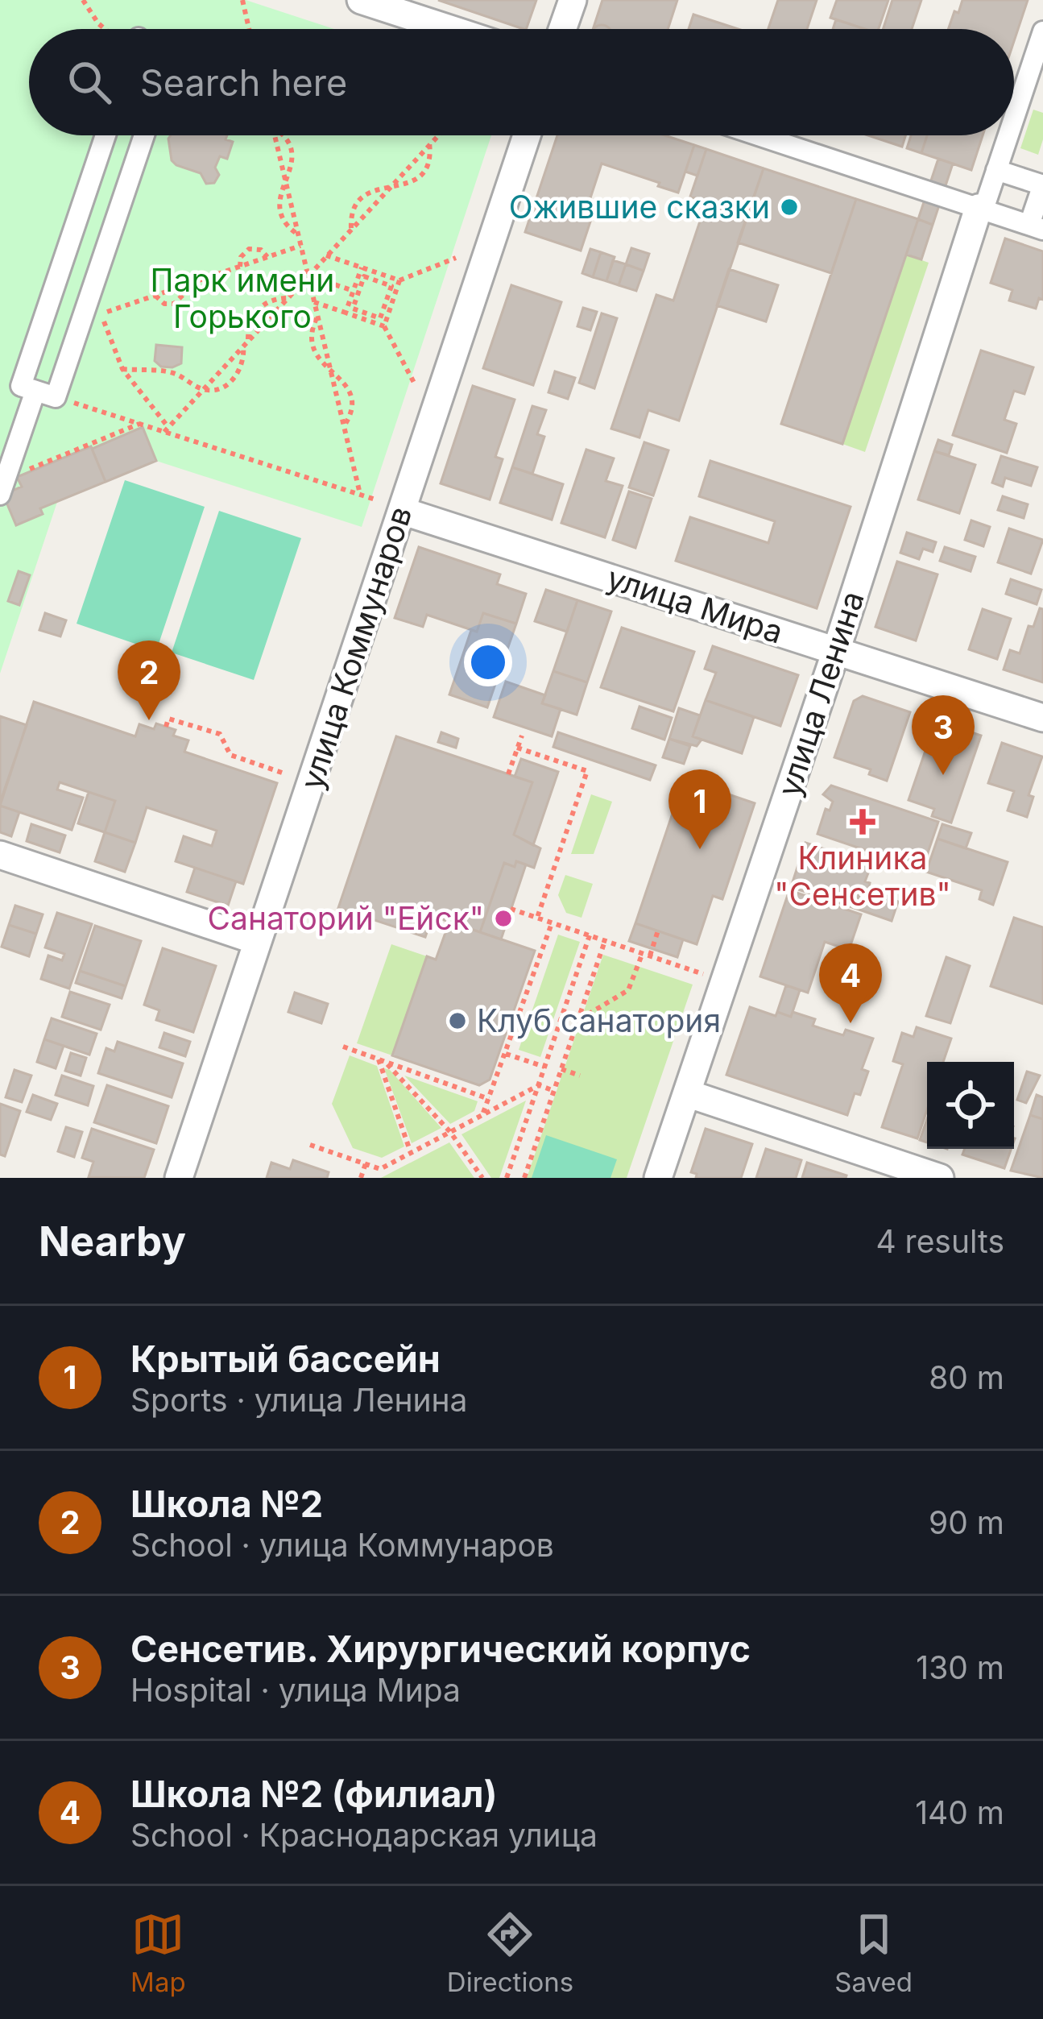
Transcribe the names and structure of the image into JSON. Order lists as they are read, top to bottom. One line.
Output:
{"streets":{"street":["улица Мира","улица Коммунаров","улица Ленина"]},"crossings":[["улица Мира","улица Коммунаров"],["улица Мира","улица Ленина"]],"parks":["Парк имени Горького"],"places":{"other":["Ожившие сказки","Санаторий \"Ейск\"","Клуб санатория"],"health":["Клиника \"Сенсетив\""]},"page":{"search":"Search here","pins":["2","3","1","4"],"heading":["Nearby","4 results"],"list":[{"mark":"1","name":"Крытый бассейн","note":"Sports · улица Ленина","value":"80 m"},{"mark":"2","name":"Школа №2","note":"School · улица Коммунаров","value":"90 m"},{"mark":"3","name":"Сенсетив. Хирургический корпус","note":"Hospital · улица Мира","value":"130 m"},{"mark":"4","name":"Школа №2 (филиал)","note":"School · Краснодарская улица","value":"140 m"}],"nav":["Map","Directions","Saved"]}}
